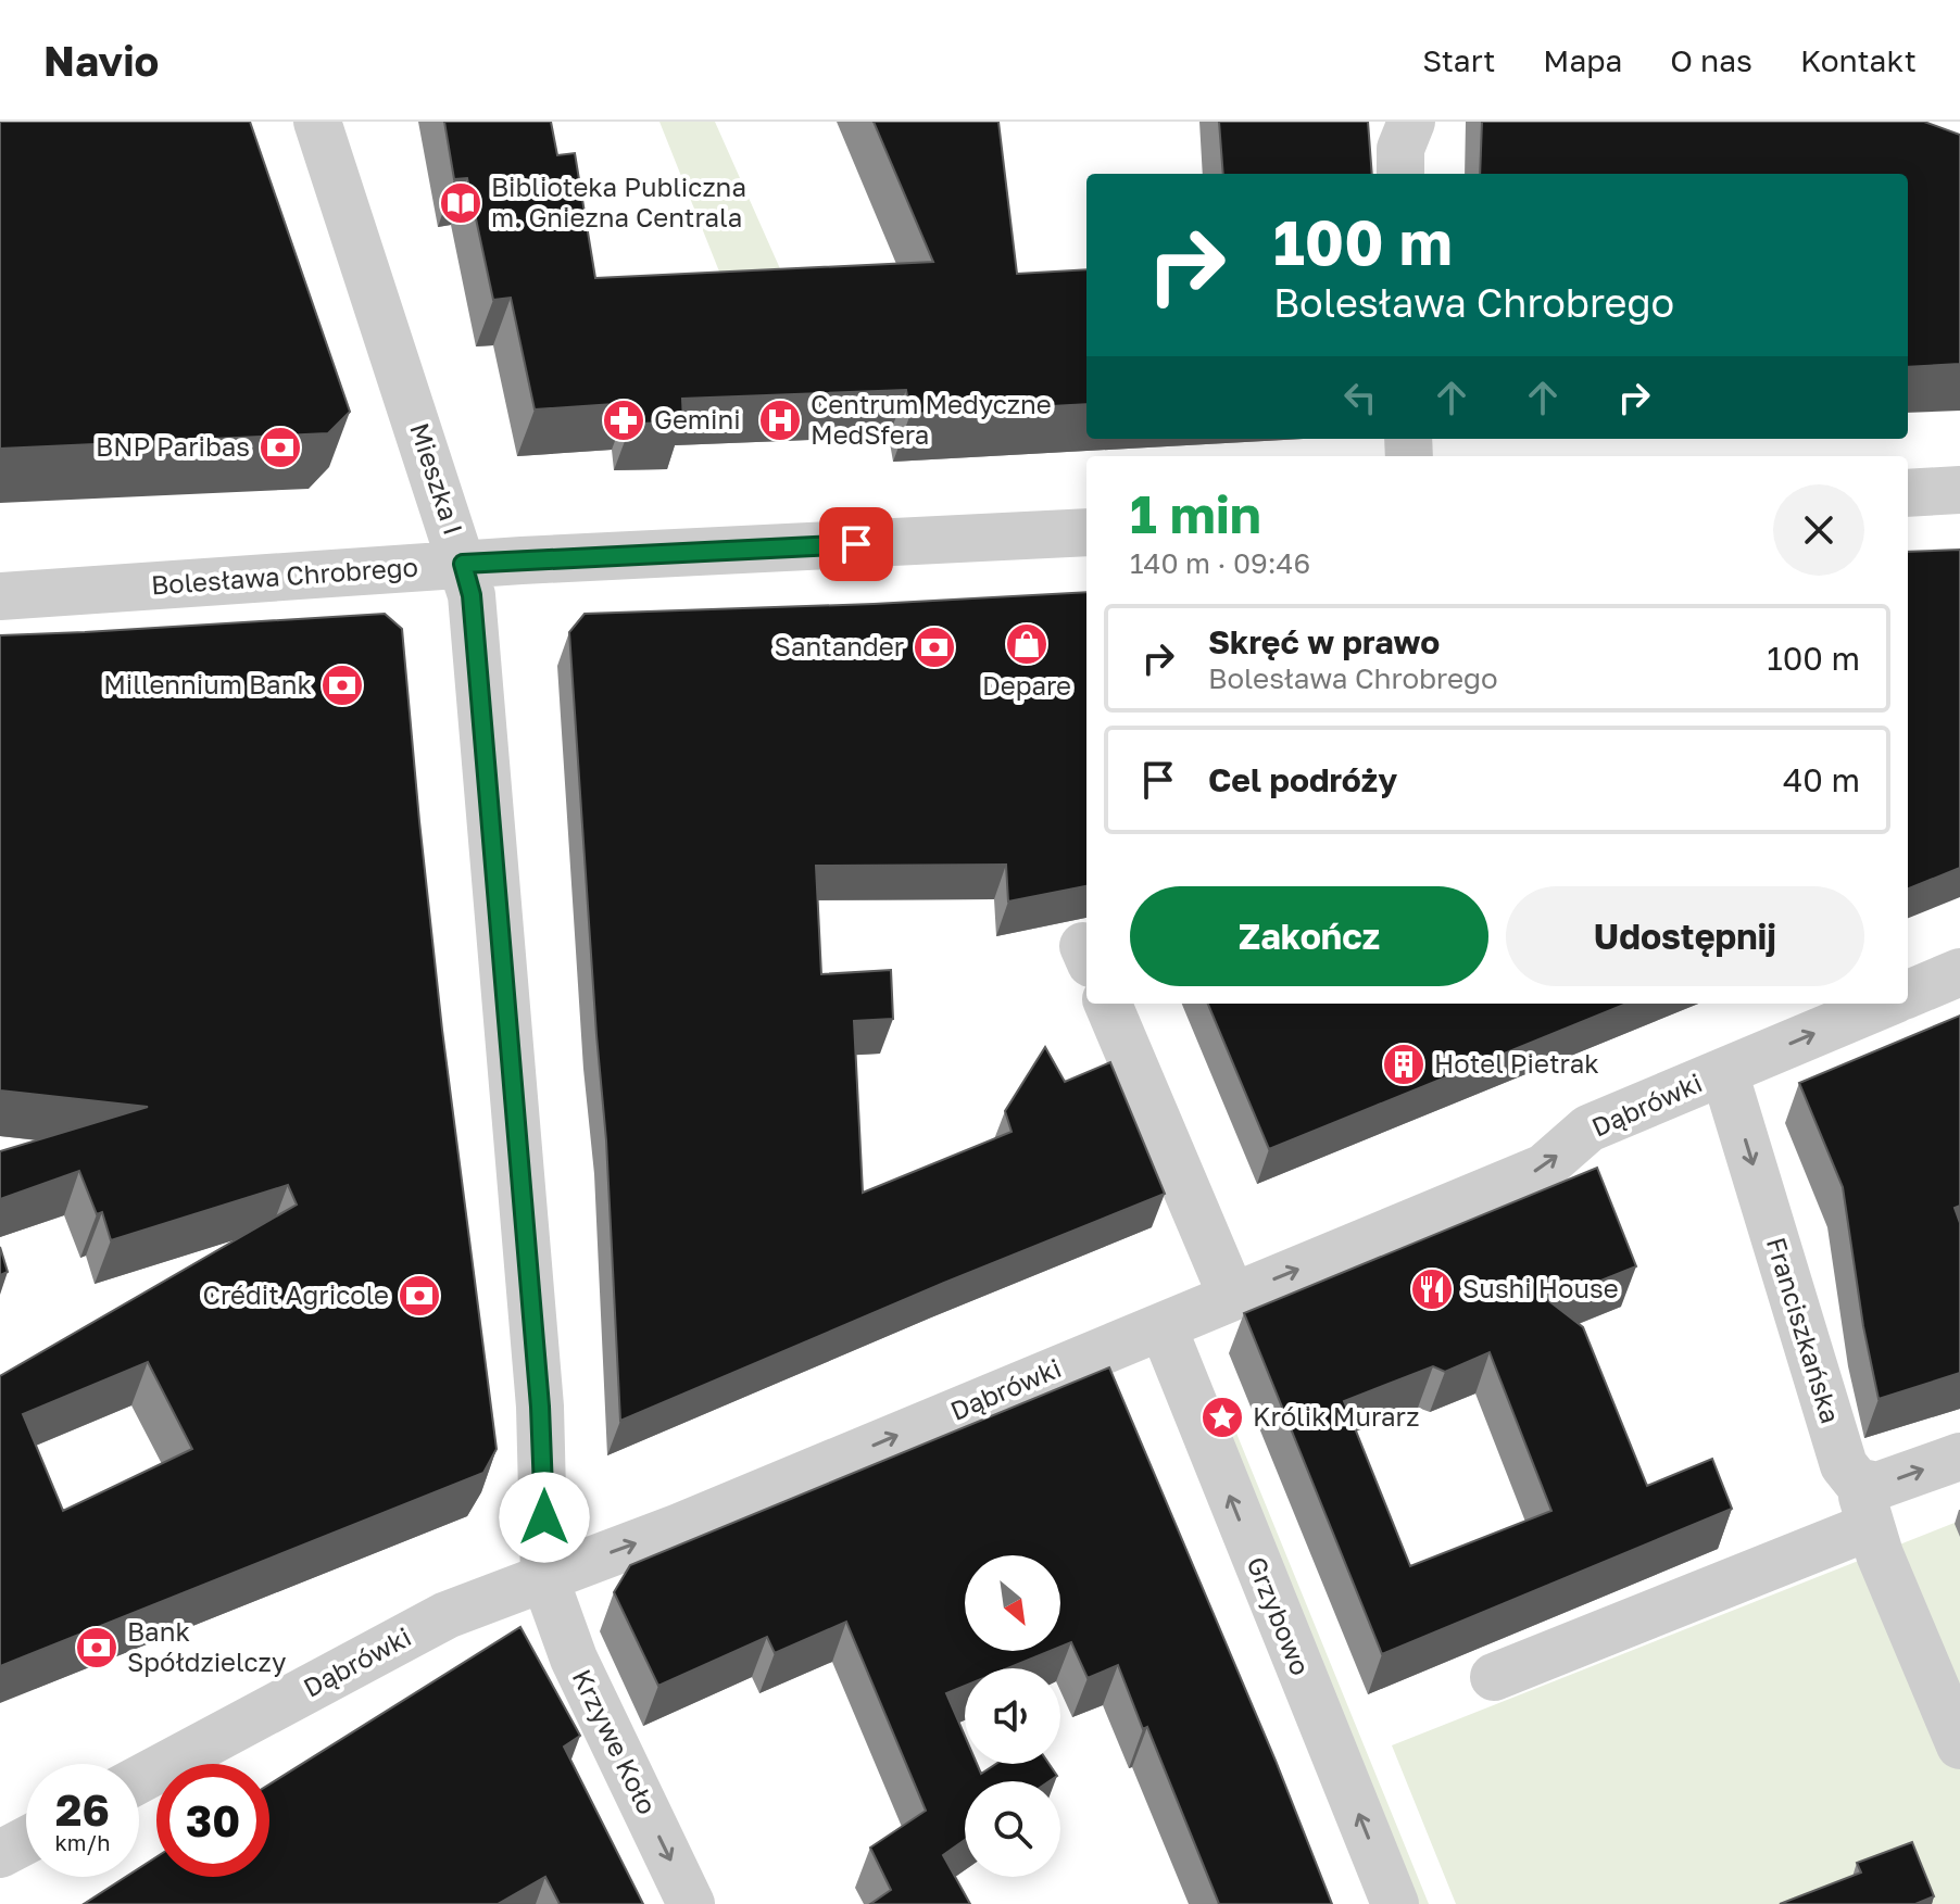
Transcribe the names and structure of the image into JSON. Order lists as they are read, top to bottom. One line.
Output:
{"streets":{"street":["Mieszka I","Bolesława Chrobrego","Dąbrówki","Franciszkańska","Grzybowo","Krzywe Koło"]},"crossings":[["Mieszka I","Bolesława Chrobrego"],["Mieszka I","Dąbrówki"],["Mieszka I","Krzywe Koło"],["Dąbrówki","Franciszkańska"],["Dąbrówki","Grzybowo"],["Dąbrówki","Krzywe Koło"]],"one_way":["Dąbrówki","Franciszkańska","Grzybowo","Krzywe Koło"],"places":{"library":["Biblioteka Publiczna m. Gniezna Centrala"],"pharmacy":["Gemini"],"hospital":["Centrum Medyczne MedSfera"],"bank":["BNP Paribas","Santander","Millennium Bank","Crédit Agricole","Bank Spółdzielczy"],"shop":["Depare"],"building":["Hotel Pietrak"],"restaurant":["Sushi House"],"place":["Królik Murarz"]},"north":"bottom right","page":{"header":"Navio","nav":["Start","Mapa","O nas","Kontakt"],"turn":["100 m","Bolesława Chrobrego"],"heading":["1 min","140 m · 09:46"],"list":[{"name":"Skręć w prawo","note":"Bolesława Chrobrego","value":"100 m"},{"name":"Cel podróży","value":"40 m"}],"buttons":["Zakończ","Udostępnij"],"speed":"26 km/h","limit":"30"}}
